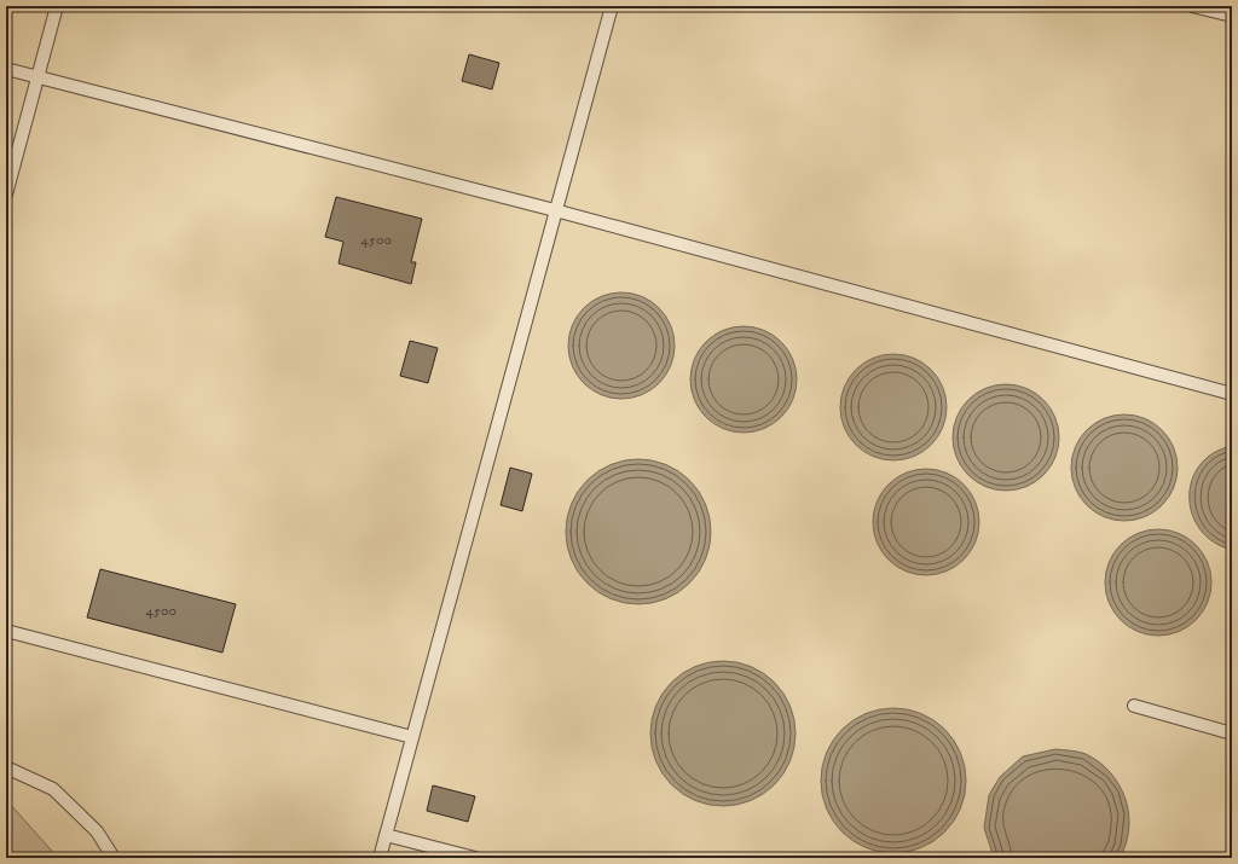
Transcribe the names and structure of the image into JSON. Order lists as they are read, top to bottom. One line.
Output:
{"house_numbers":["4500","4500"]}
